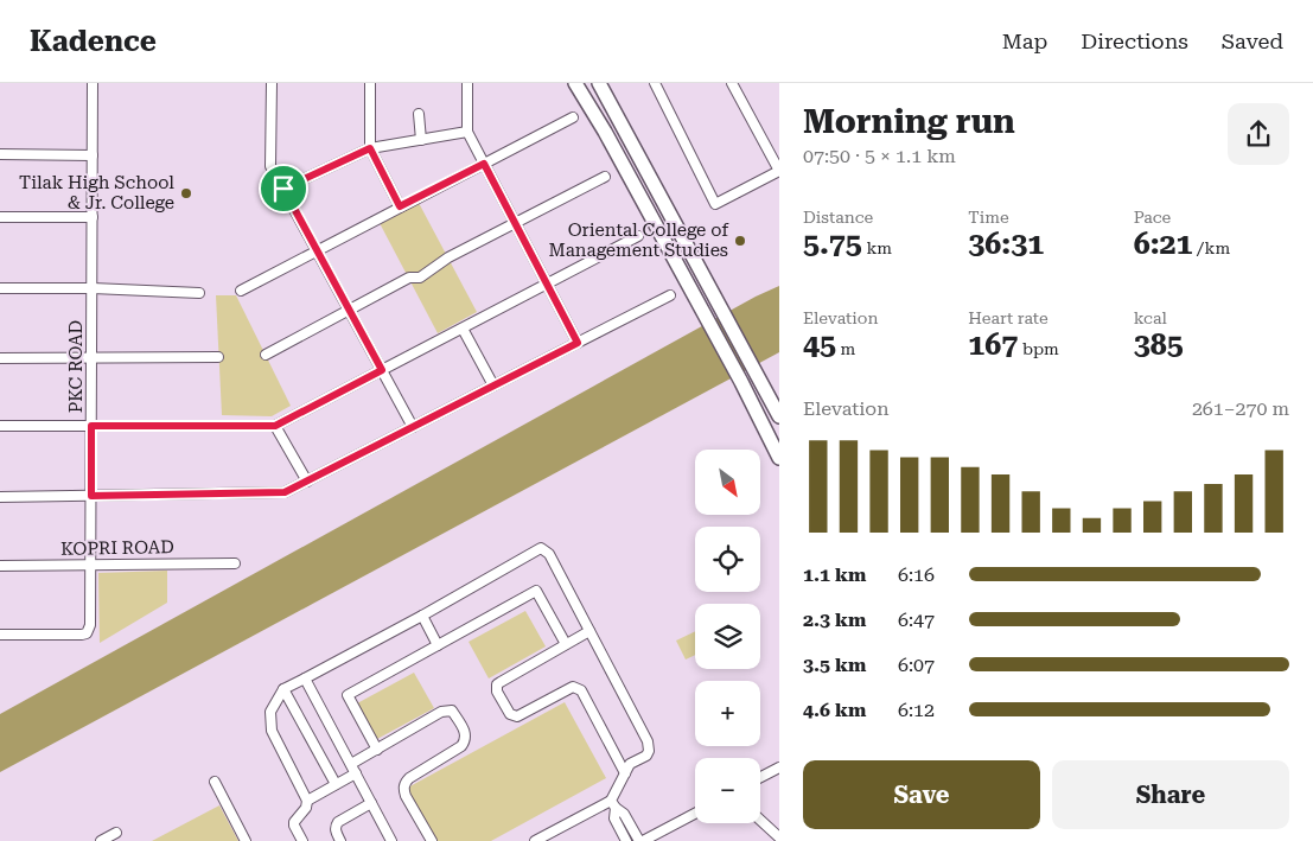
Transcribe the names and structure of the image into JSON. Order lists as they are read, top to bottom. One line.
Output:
{"streets":{"street":["PKC ROAD","KOPRI ROAD"]},"crossings":[["PKC ROAD","KOPRI ROAD"]],"places":["Tilak High School & Jr. College","Oriental College of Management Studies"],"north":"bottom right","page":{"header":"Kadence","nav":["Map","Directions","Saved"],"heading":["Morning run","07:50 · 5 × 1.1 km"],"stats":[["Distance","5.75 km"],["Time","36:31"],["Pace","6:21 /km"],["Elevation","45 m"],["Heart rate","167 bpm"],["kcal","385"]],"chart":["Elevation","261–270 m"],"map_buttons":["+","−"],"list":[{"name":"1.1 km","note":"6:16"},{"name":"2.3 km","note":"6:47"},{"name":"3.5 km","note":"6:07"},{"name":"4.6 km","note":"6:12"}],"buttons":["Save","Share"]}}
